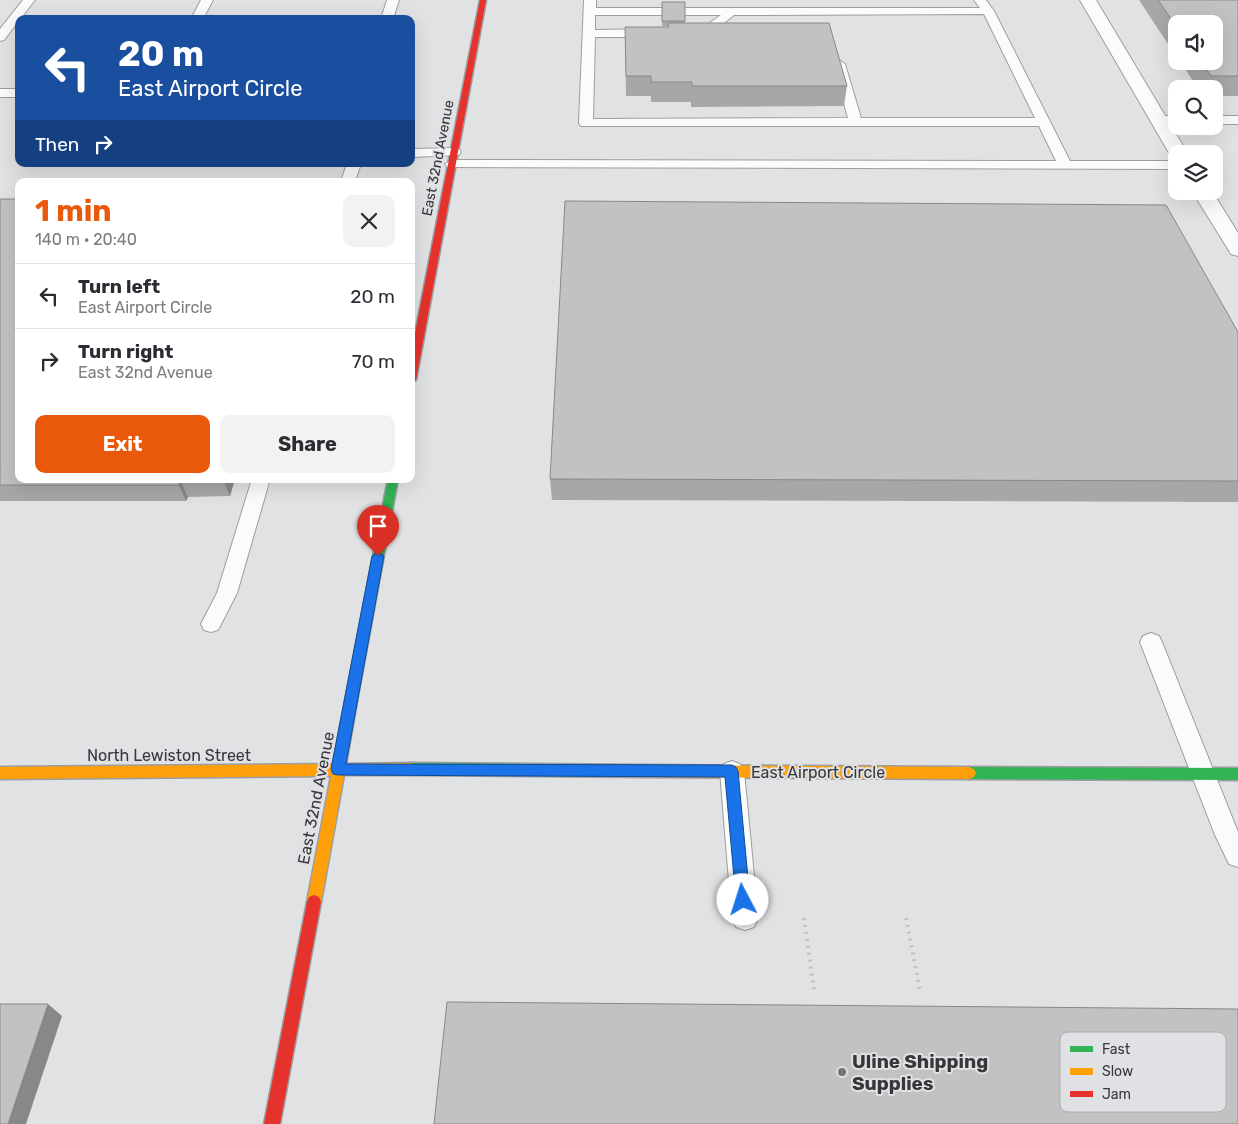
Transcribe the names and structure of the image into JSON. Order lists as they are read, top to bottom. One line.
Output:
{"streets":{"street":["East 32nd Avenue","North Lewiston Street","East Airport Circle"]},"crossings":[["East 32nd Avenue","North Lewiston Street"],["East 32nd Avenue","East Airport Circle"],["North Lewiston Street","East Airport Circle"]],"places":["Uline Shipping Supplies"],"legend":["Fast","Slow","Jam"],"page":{"turn":["20 m","East Airport Circle"],"then":"Then","heading":["1 min","140 m · 20:40"],"list":[{"name":"Turn left","note":"East Airport Circle","value":"20 m"},{"name":"Turn right","note":"East 32nd Avenue","value":"70 m"}],"buttons":["Exit","Share"]}}
